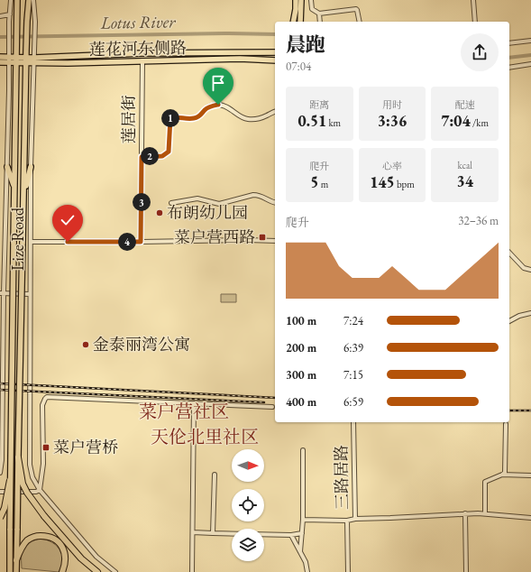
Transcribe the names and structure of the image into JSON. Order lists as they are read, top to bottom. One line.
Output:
{"streets":{"main road":["莲花河东侧路","Lize Road"],"street":["莲居街","三路居路"]},"crossings":[["莲花河东侧路","莲居街"],["莲花河东侧路","Lize Road"]],"districts":["菜户营社区","天伦北里社区"],"water":["Lotus River"],"places":{"other":["布朗幼儿园","金泰丽湾公寓"],"transit":["菜户营西路","菜户营桥"]},"north":"right","page":{"heading":["晨跑","07:04"],"stats":[["距离","0.51 km"],["用时","3:36"],["配速","7:04 /km"],["爬升","5 m"],["心率","145 bpm"],["kcal","34"]],"pins":["1","2","3","4"],"chart":["爬升","32–36 m"],"list":[{"name":"100 m","note":"7:24"},{"name":"200 m","note":"6:39"},{"name":"300 m","note":"7:15"},{"name":"400 m","note":"6:59"}]}}
